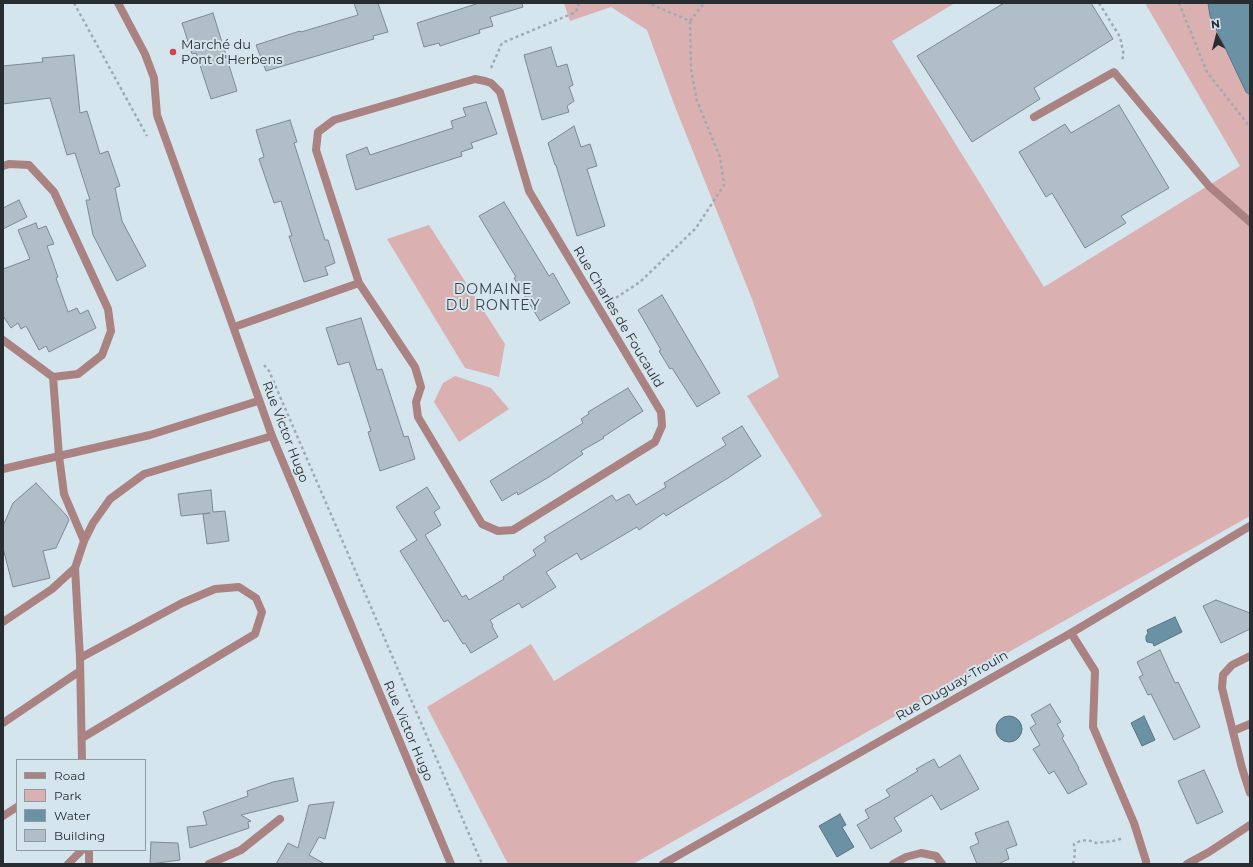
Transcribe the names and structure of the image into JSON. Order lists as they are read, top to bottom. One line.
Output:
{"streets":{"street":["Rue Charles de Foucauld","Rue Victor Hugo","Rue Duguay-Trouin"]},"districts":["DOMAINE DU RONTEY"],"places":["Marché du Pont d'Herbens"],"legend":["Road","Park","Water","Building"],"north":"top"}
